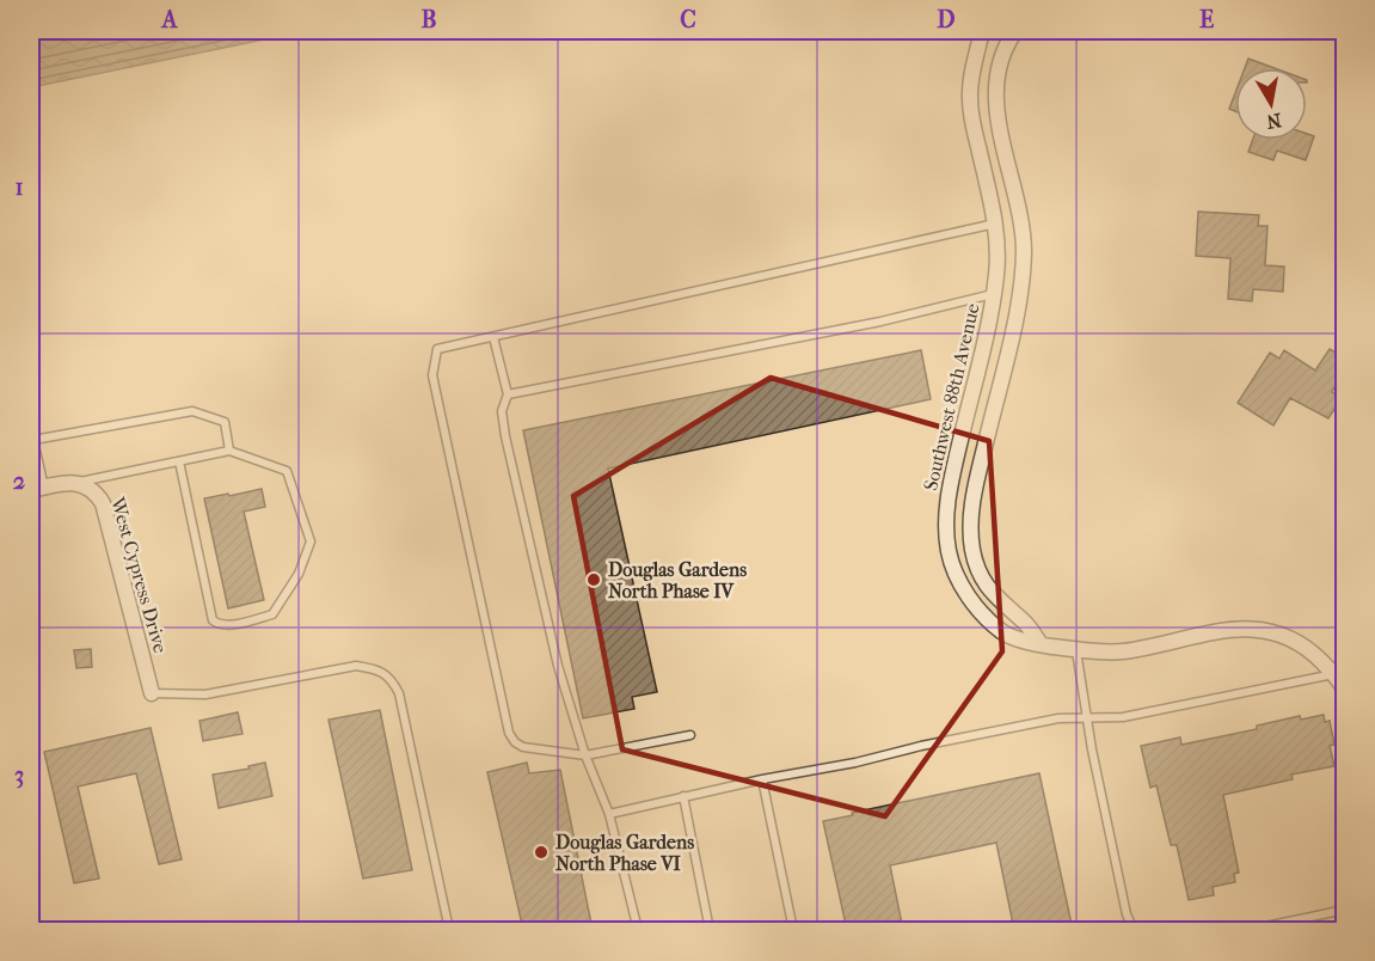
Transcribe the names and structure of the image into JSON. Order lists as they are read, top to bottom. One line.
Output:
{"streets":{"street":["Southwest 88th Avenue","West Cypress Drive"]},"places":["Douglas Gardens North Phase IV","Douglas Gardens North Phase VI"],"north":"bottom","grid":{"columns":["A","B","C","D","E"],"rows":["1","2","3"]}}
